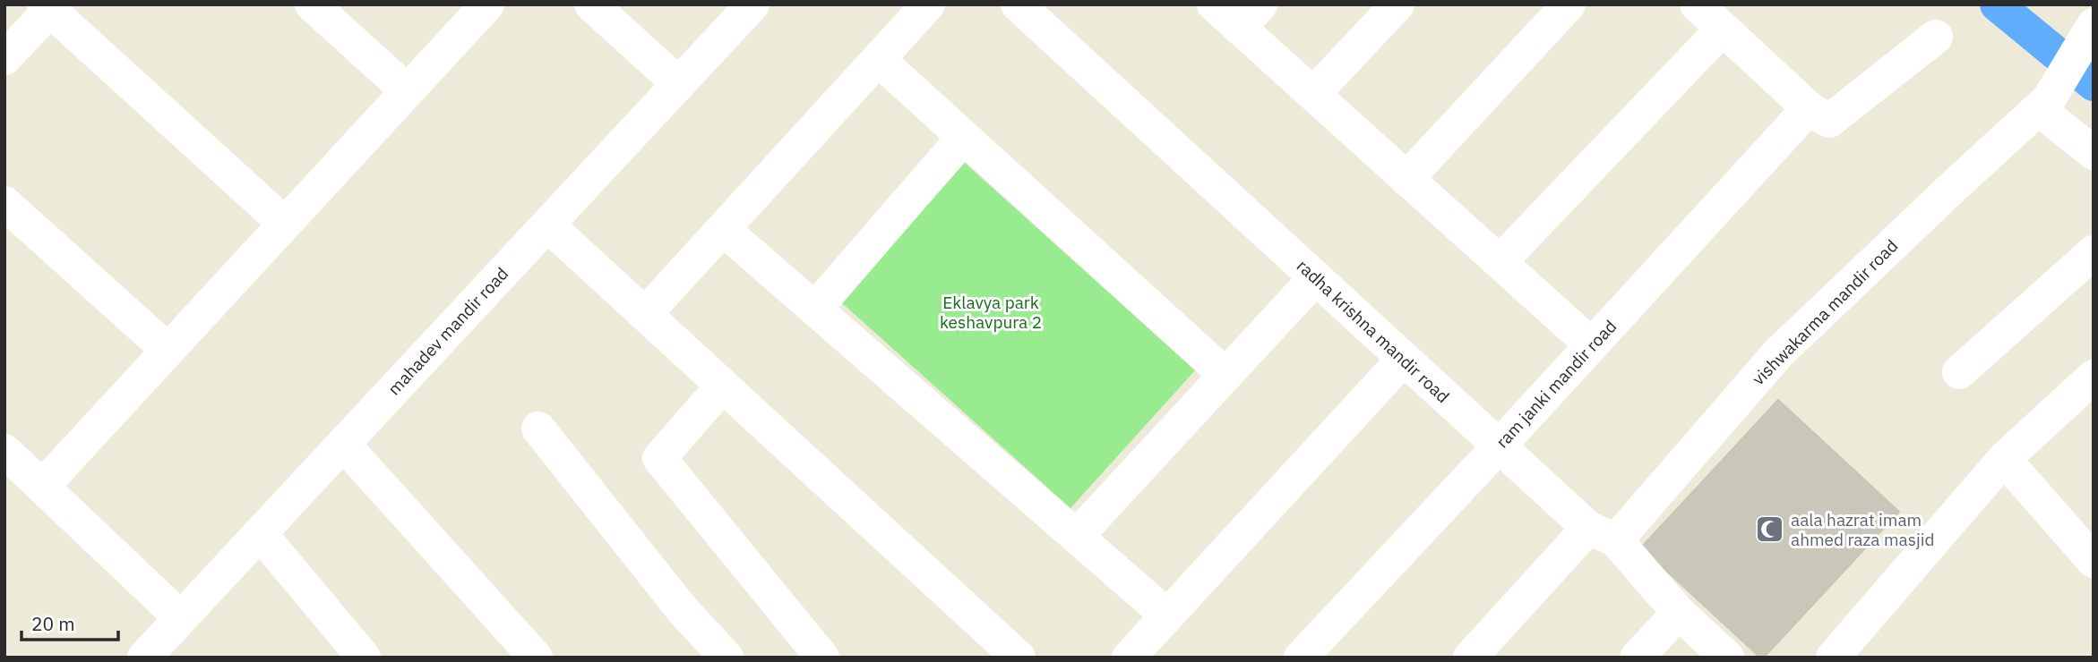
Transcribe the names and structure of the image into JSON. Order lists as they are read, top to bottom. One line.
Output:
{"streets":{"street":["vishwakarma mandir road","mahadev mandir road","radha krishna mandir road","ram janki mandir road"]},"crossings":[["vishwakarma mandir road","radha krishna mandir road"],["radha krishna mandir road","ram janki mandir road"]],"parks":["Eklavya park keshavpura 2"],"places":{"mosque":["aala hazrat imam ahmed raza masjid"]},"scale_bar":"20 m"}
